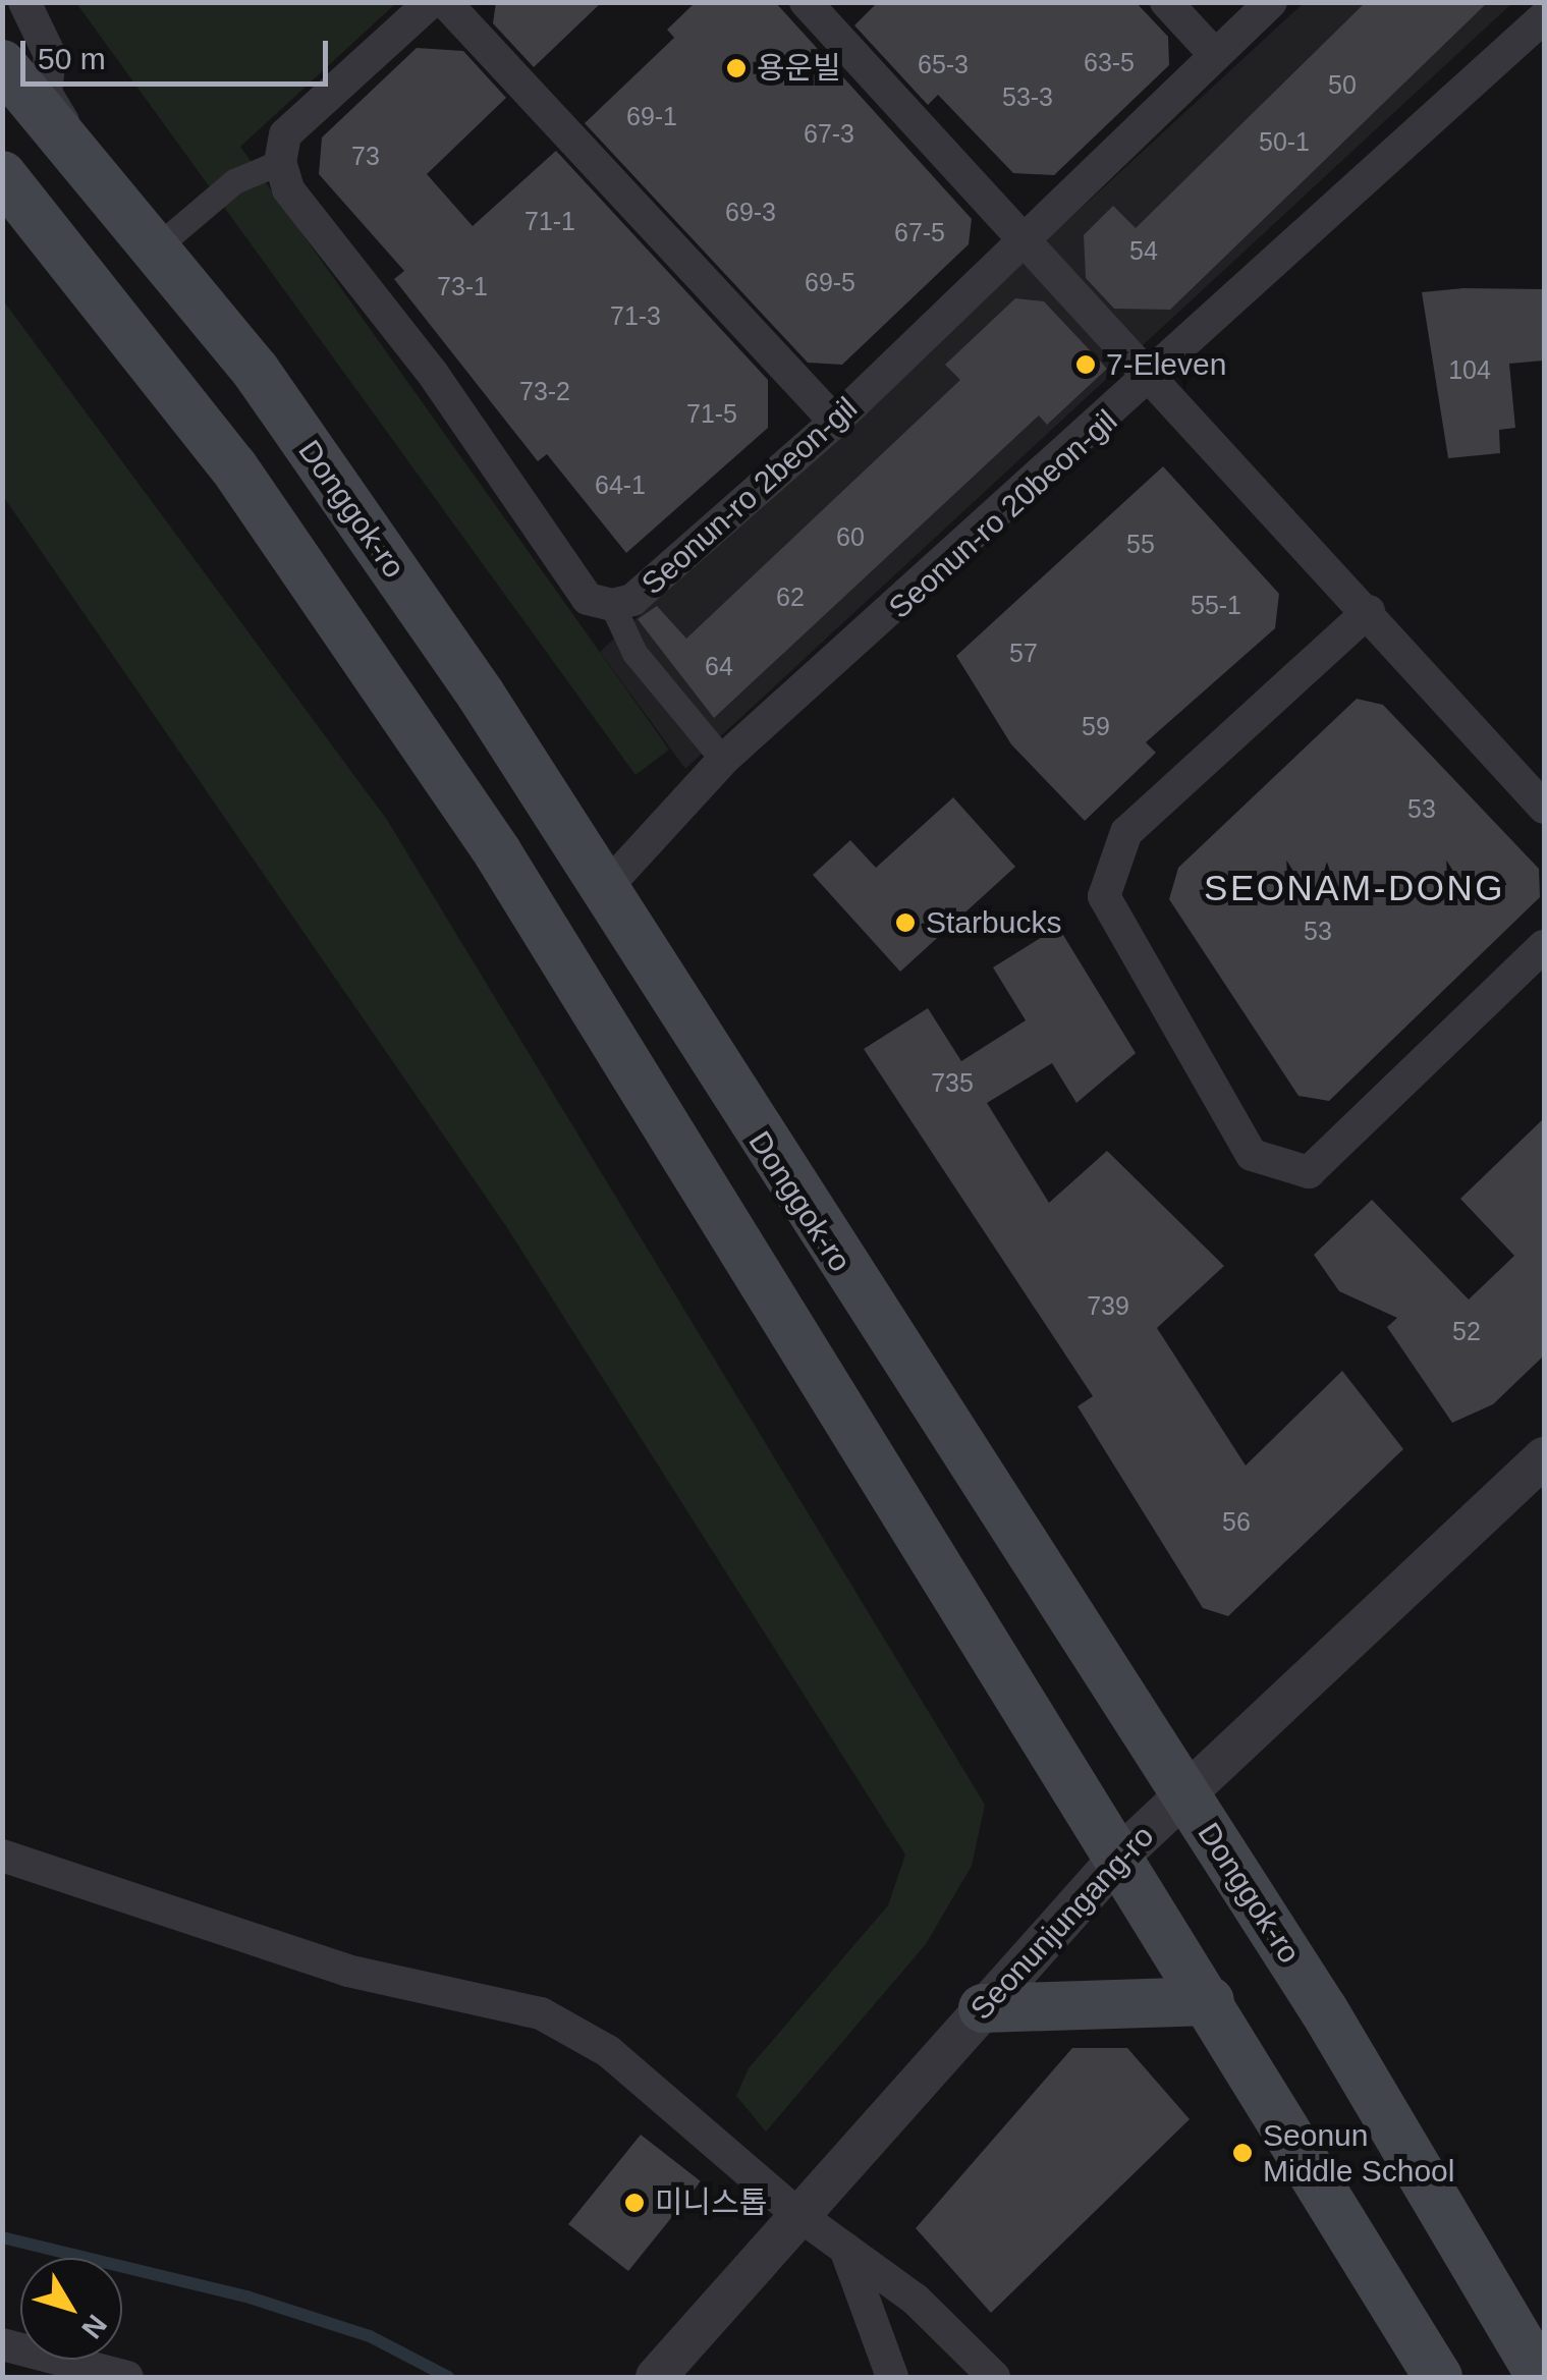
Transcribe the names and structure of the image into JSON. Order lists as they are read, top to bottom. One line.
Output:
{"streets":{"main road":["Donggok-ro"],"street":["Seonun-ro 2beon-gil","Seonun-ro 20beon-gil","Seonunjungang-ro"]},"crossings":[["Donggok-ro","Seonun-ro 20beon-gil"],["Donggok-ro","Seonunjungang-ro"]],"districts":["SEONAM-DONG"],"places":["용운빌","7-Eleven","Starbucks","Seonun Middle School","미니스톱"],"house_numbers":["63-5","65-3","50","53-3","69-1","67-3","50-1","73","69-3","71-1","67-5","54","69-5","73-1","71-3","104","73-2","71-5","64-1","60","55","62","55-1","57","64","59","53","53","735","739","52","56"],"scale_bar":"50 m","north":"bottom right"}
